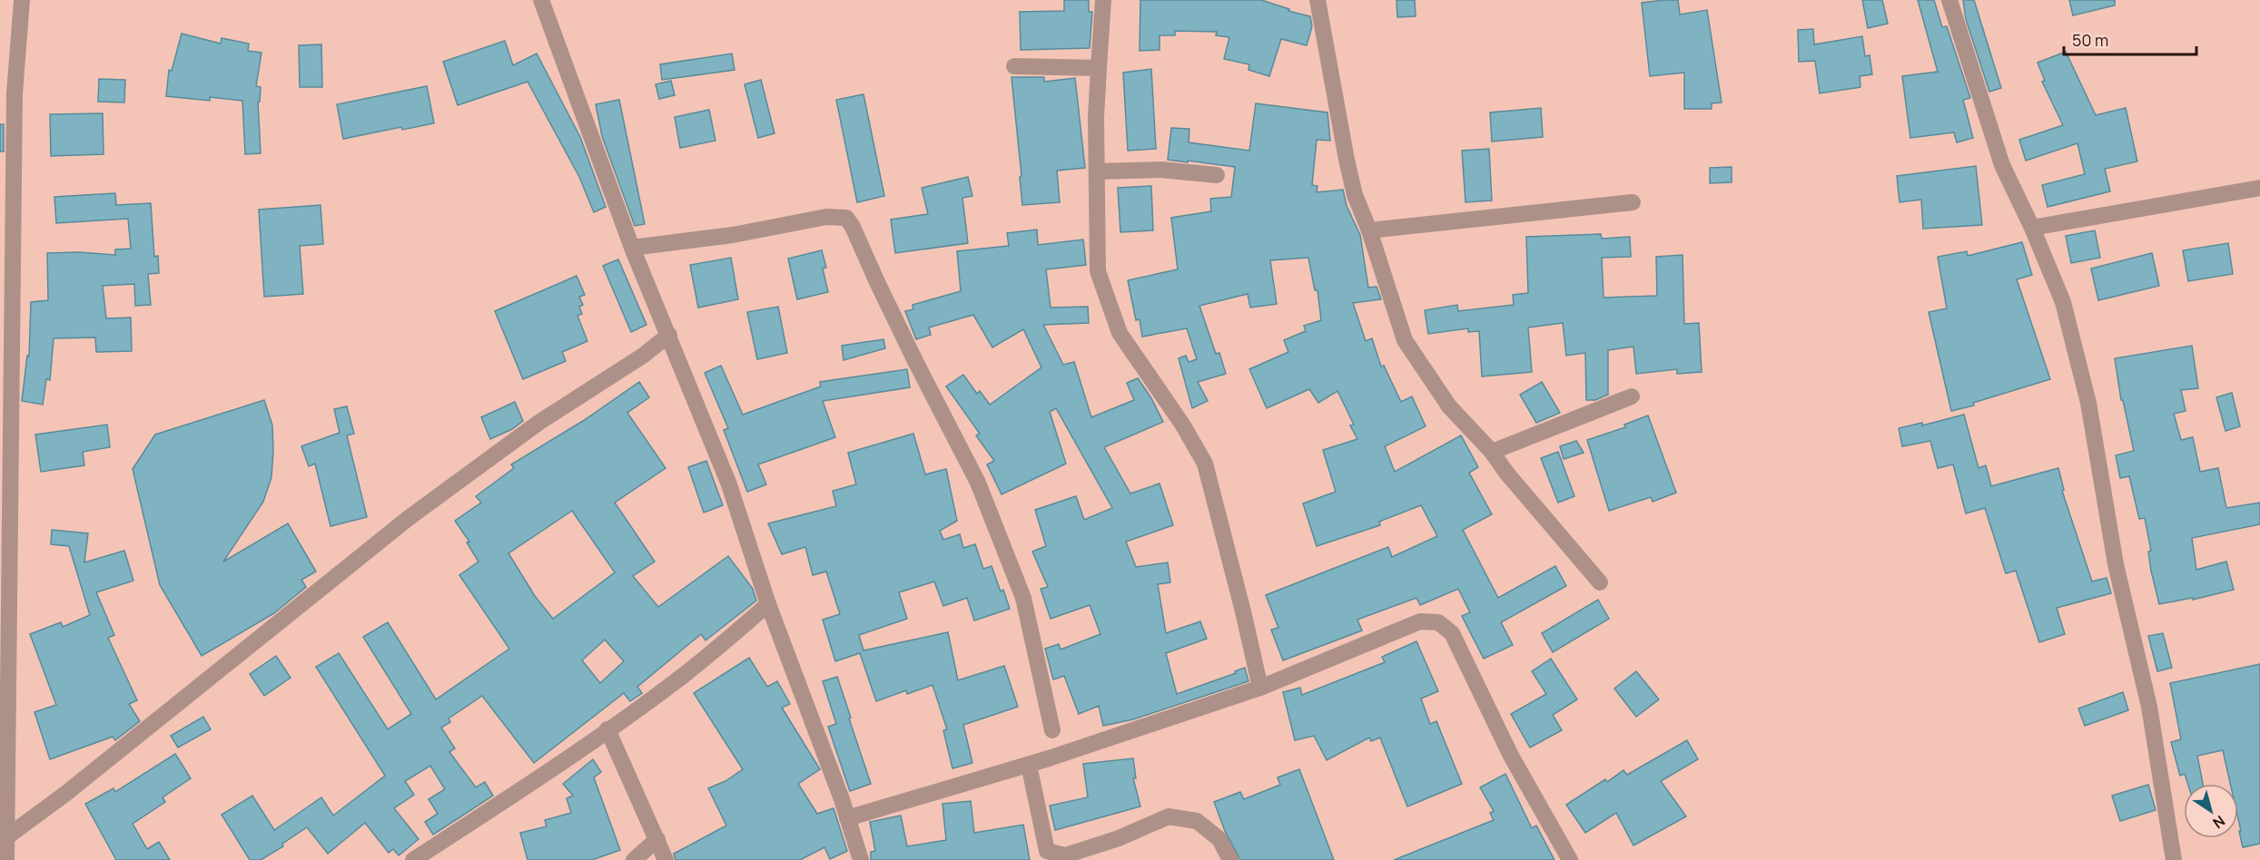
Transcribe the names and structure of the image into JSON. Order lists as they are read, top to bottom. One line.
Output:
{"scale_bar":"50 m","north":"bottom right"}
